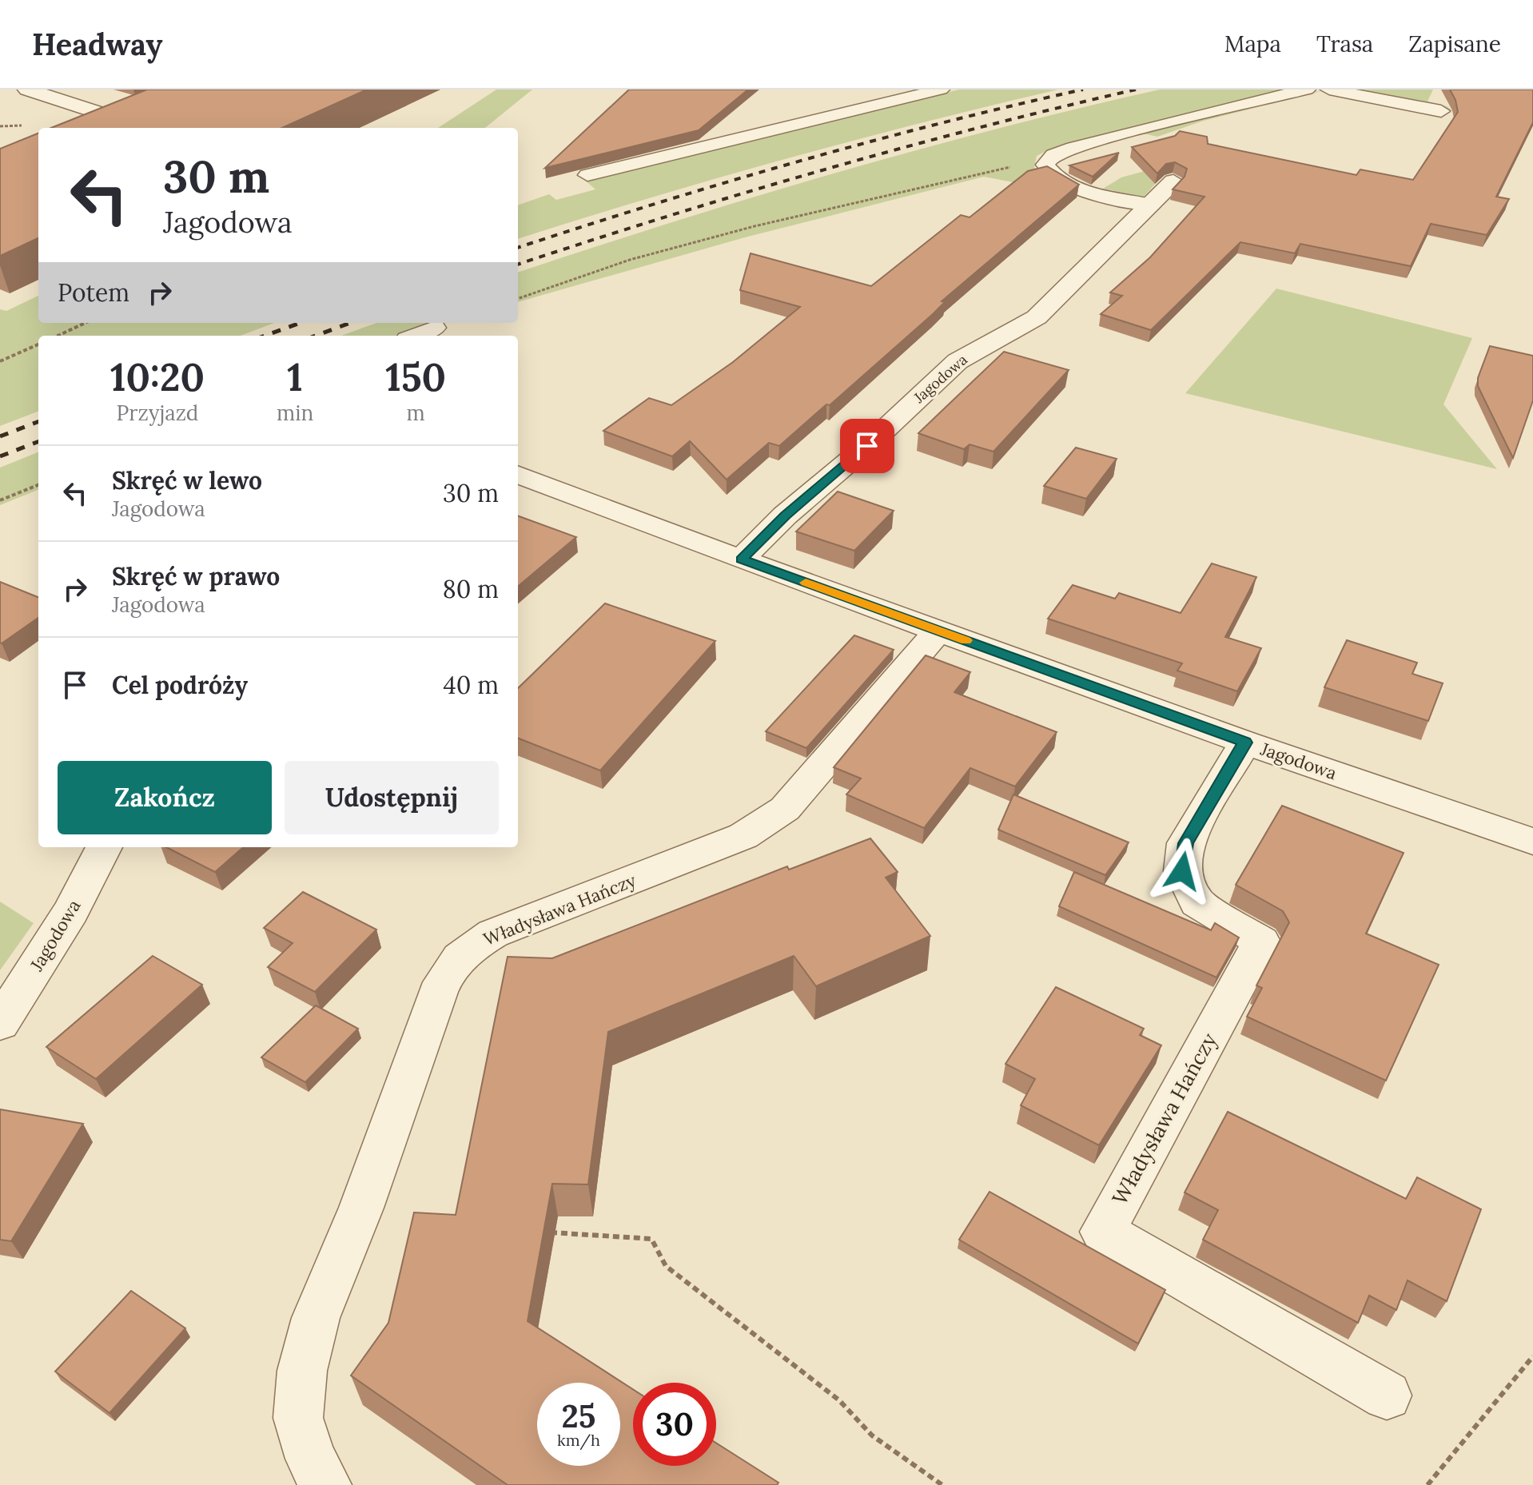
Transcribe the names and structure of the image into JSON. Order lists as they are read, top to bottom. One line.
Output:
{"streets":{"street":["Jagodowa","Władysława Hańczy"]},"crossings":[["Jagodowa","Władysława Hańczy"]],"page":{"header":"Headway","nav":["Mapa","Trasa","Zapisane"],"turn":["30 m","Jagodowa"],"then":"Potem","eta":["10:20","Przyjazd","1","min","150","m"],"list":[{"name":"Skręć w lewo","note":"Jagodowa","value":"30 m"},{"name":"Skręć w prawo","note":"Jagodowa","value":"80 m"},{"name":"Cel podróży","value":"40 m"}],"buttons":["Zakończ","Udostępnij"],"speed":"25 km/h","limit":"30"}}
